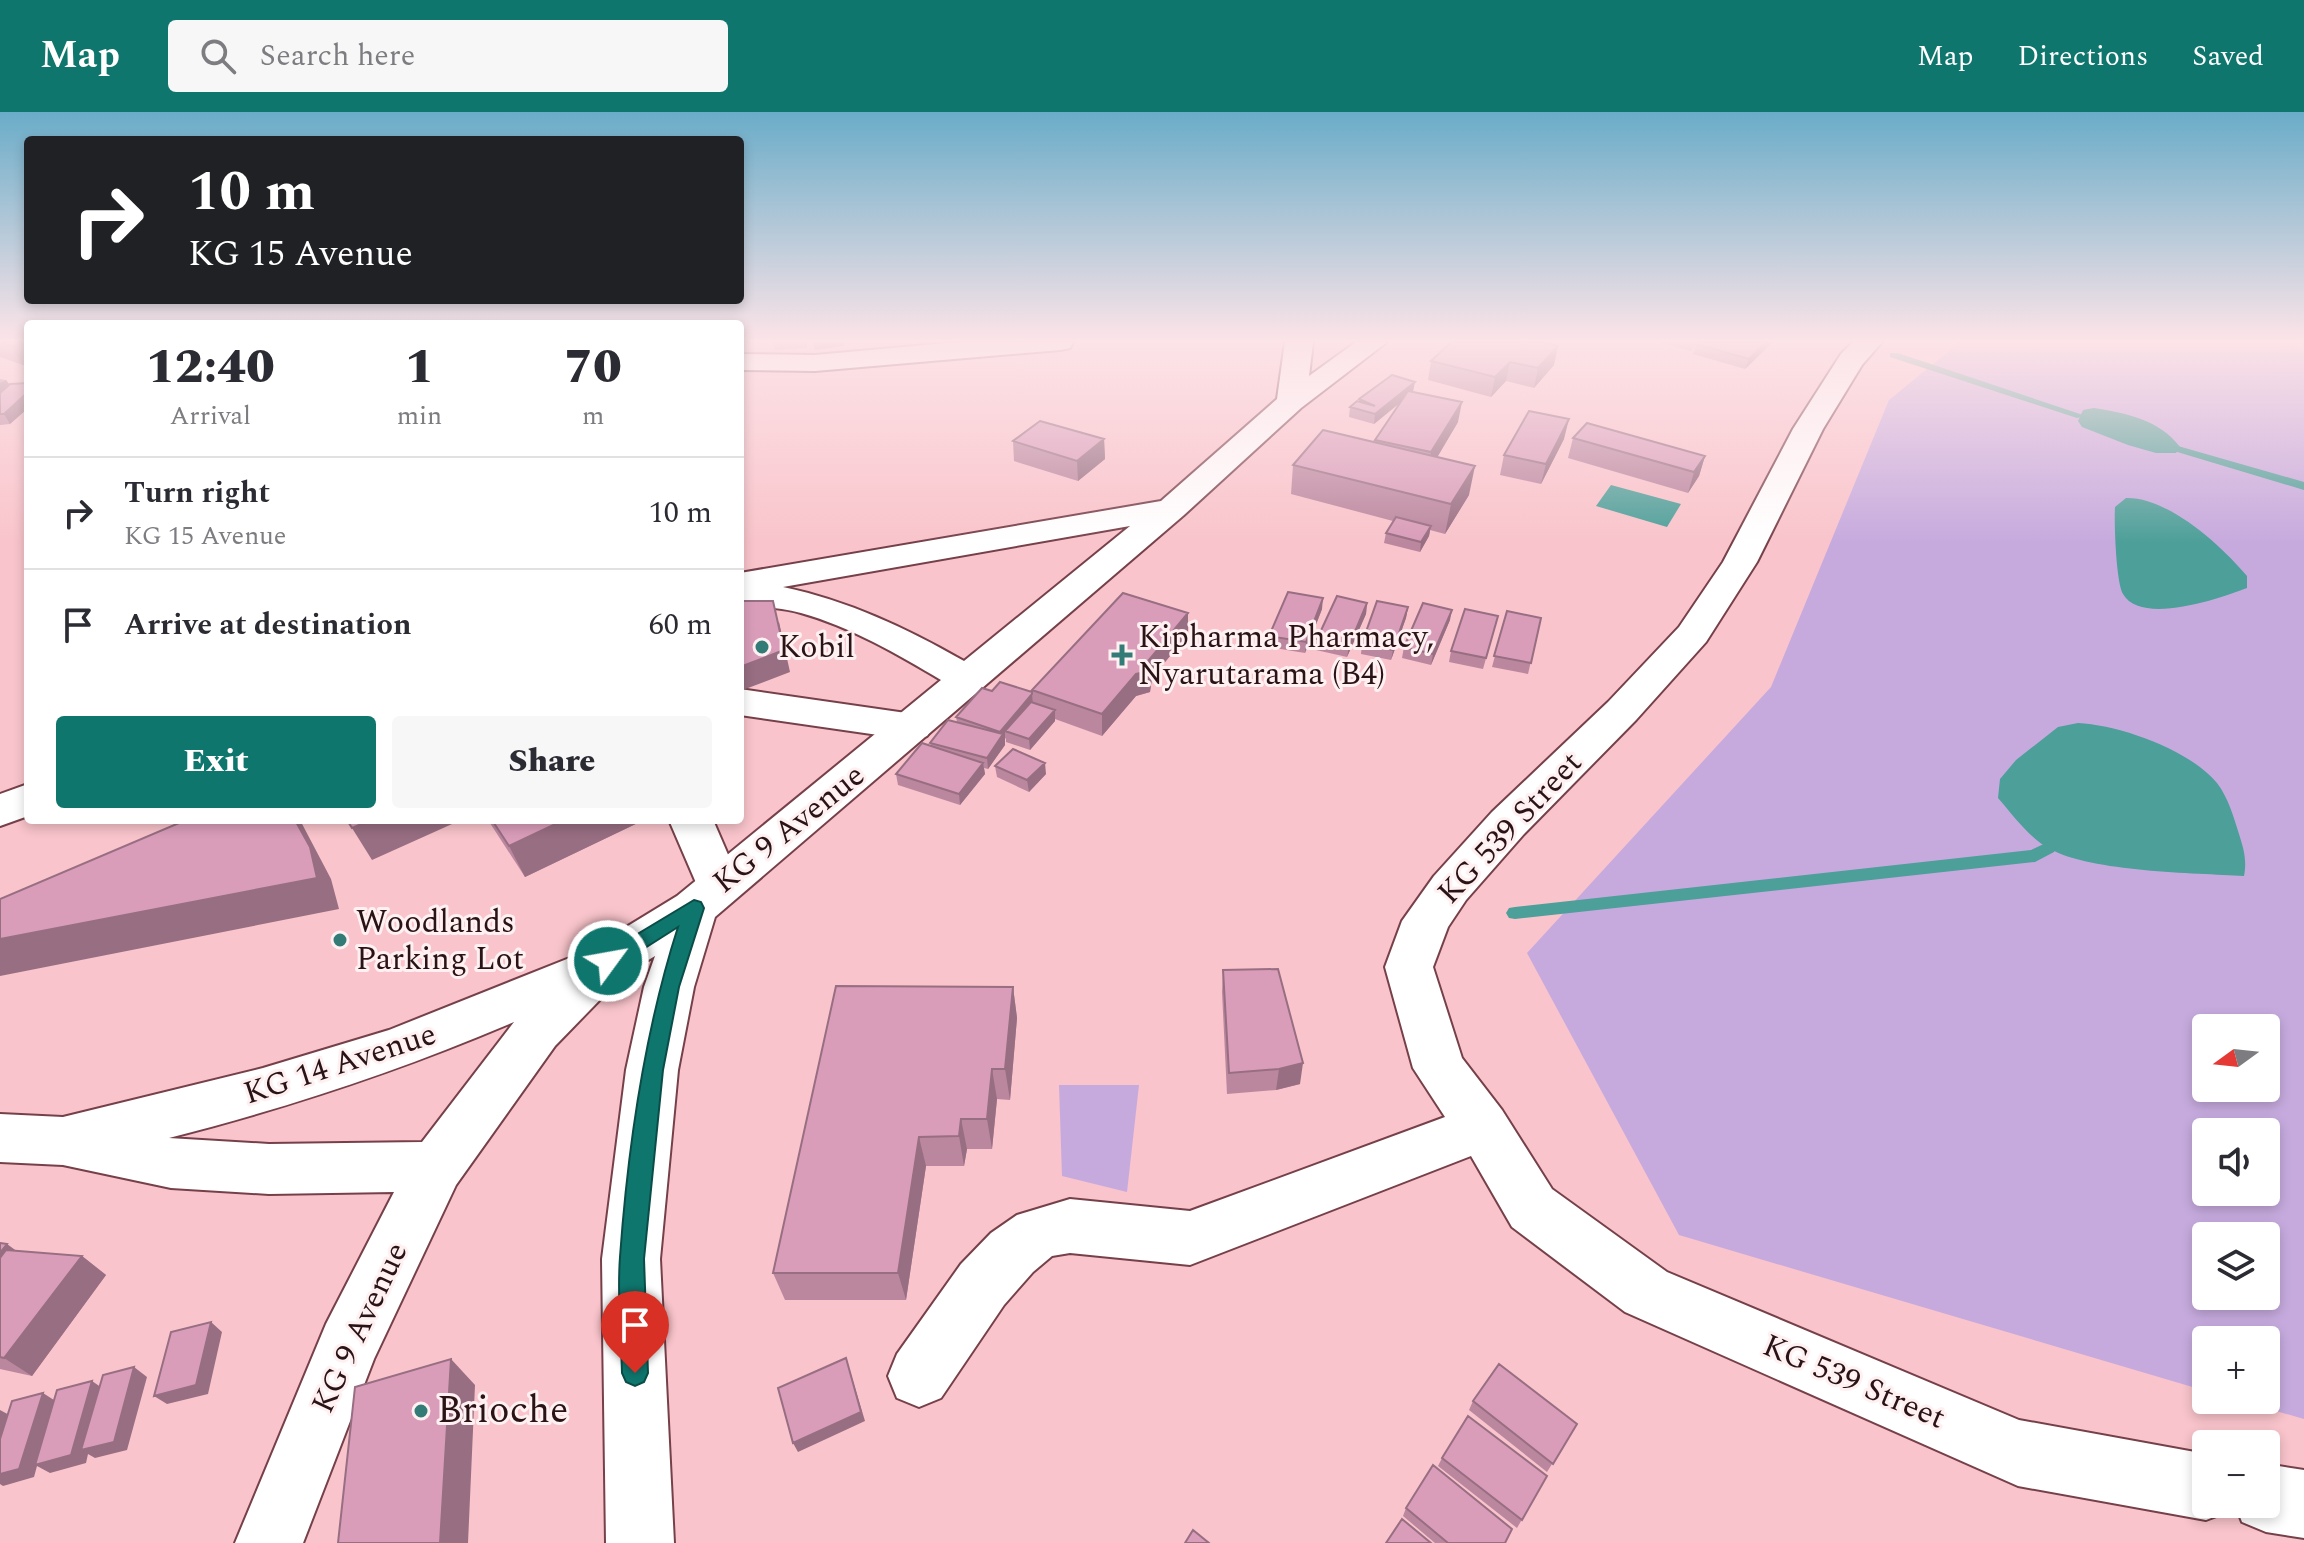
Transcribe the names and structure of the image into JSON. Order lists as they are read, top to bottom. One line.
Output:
{"streets":{"main road":["KG 539 Street","KG 9 Avenue","KG 14 Avenue"]},"crossings":[["KG 9 Avenue","KG 14 Avenue"]],"places":{"other":["Kobil","Woodlands Parking Lot","Brioche"],"health":["Kipharma Pharmacy, Nyarutarama (B4)"]},"north":"left","page":{"header":"Map","search":"Search here","nav":["Map","Directions","Saved"],"turn":["10 m","KG 15 Avenue"],"eta":["12:40","Arrival","1","min","70","m"],"list":[{"name":"Turn right","note":"KG 15 Avenue","value":"10 m"},{"name":"Arrive at destination","value":"60 m"}],"buttons":["Exit","Share"],"map_buttons":["+","−"]}}
